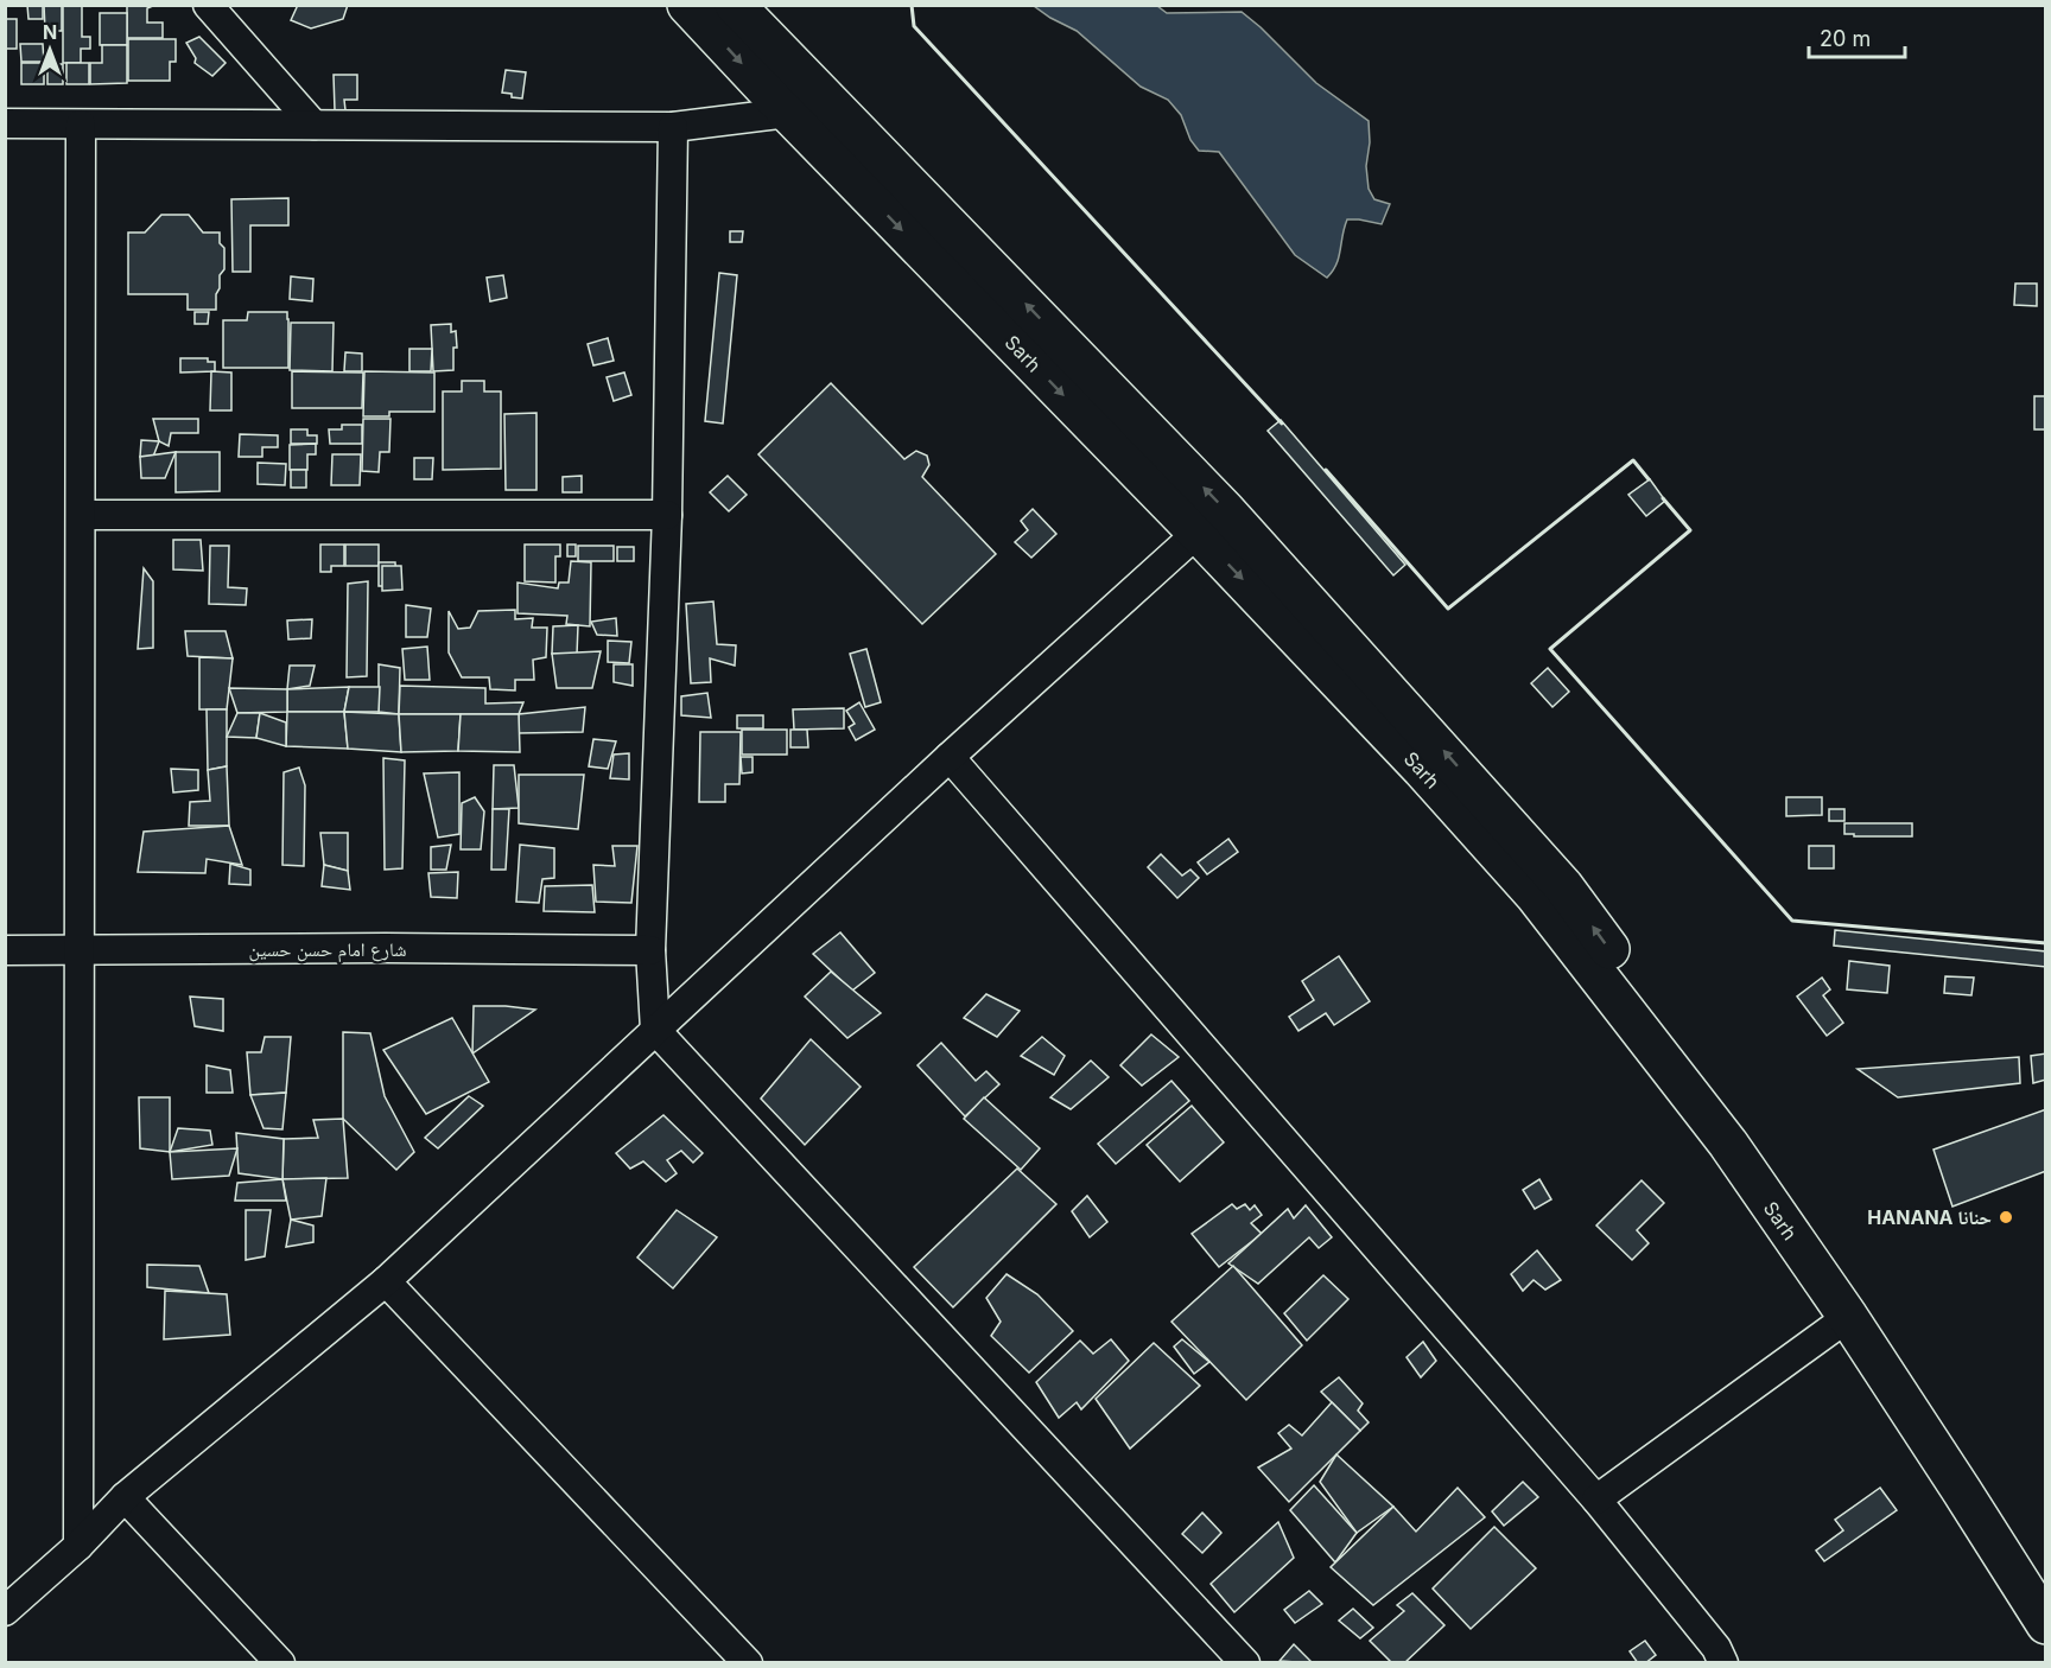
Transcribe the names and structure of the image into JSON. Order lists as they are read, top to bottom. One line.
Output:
{"streets":{"highway":["Sarh"],"street":["شارع امام حسن حسين"]},"places":["HANANA حنانا"],"scale_bar":"20 m","north":"top"}
